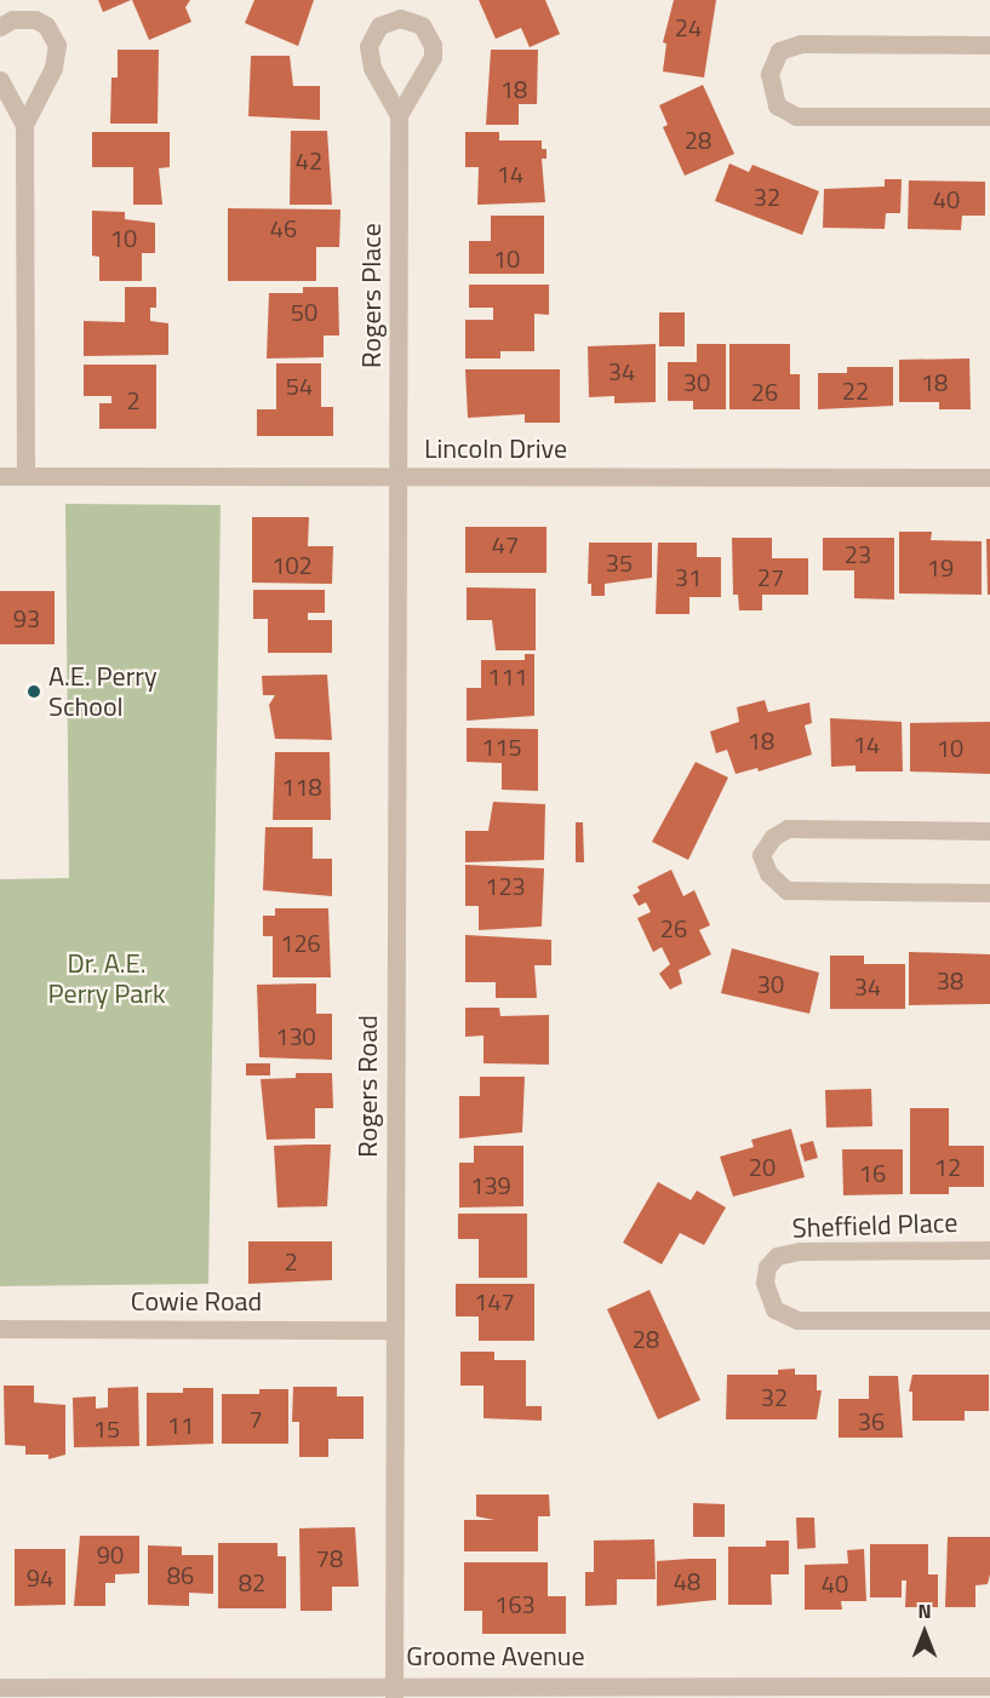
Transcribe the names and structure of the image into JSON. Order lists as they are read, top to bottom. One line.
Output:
{"streets":{"street":["Rogers Place","Lincoln Drive","Rogers Road","Sheffield Place","Cowie Road","Groome Avenue"]},"crossings":[["Rogers Place","Lincoln Drive"],["Rogers Place","Rogers Road"],["Lincoln Drive","Rogers Road"],["Rogers Road","Cowie Road"],["Rogers Road","Groome Avenue"]],"parks":["Dr. A.E. Perry Park"],"places":["A.E. Perry School"],"house_numbers":["24","18","28","42","14","32","40","46","10","10","50","34","30","18","54","22","26","2","47","23","35","102","19","31","27","93","111","18","14","115","10","118","123","26","126","38","30","34","130","20","12","16","139","2","147","28","32","7","36","11","15","90","78","86","94","48","82","40","163"],"north":"top"}
